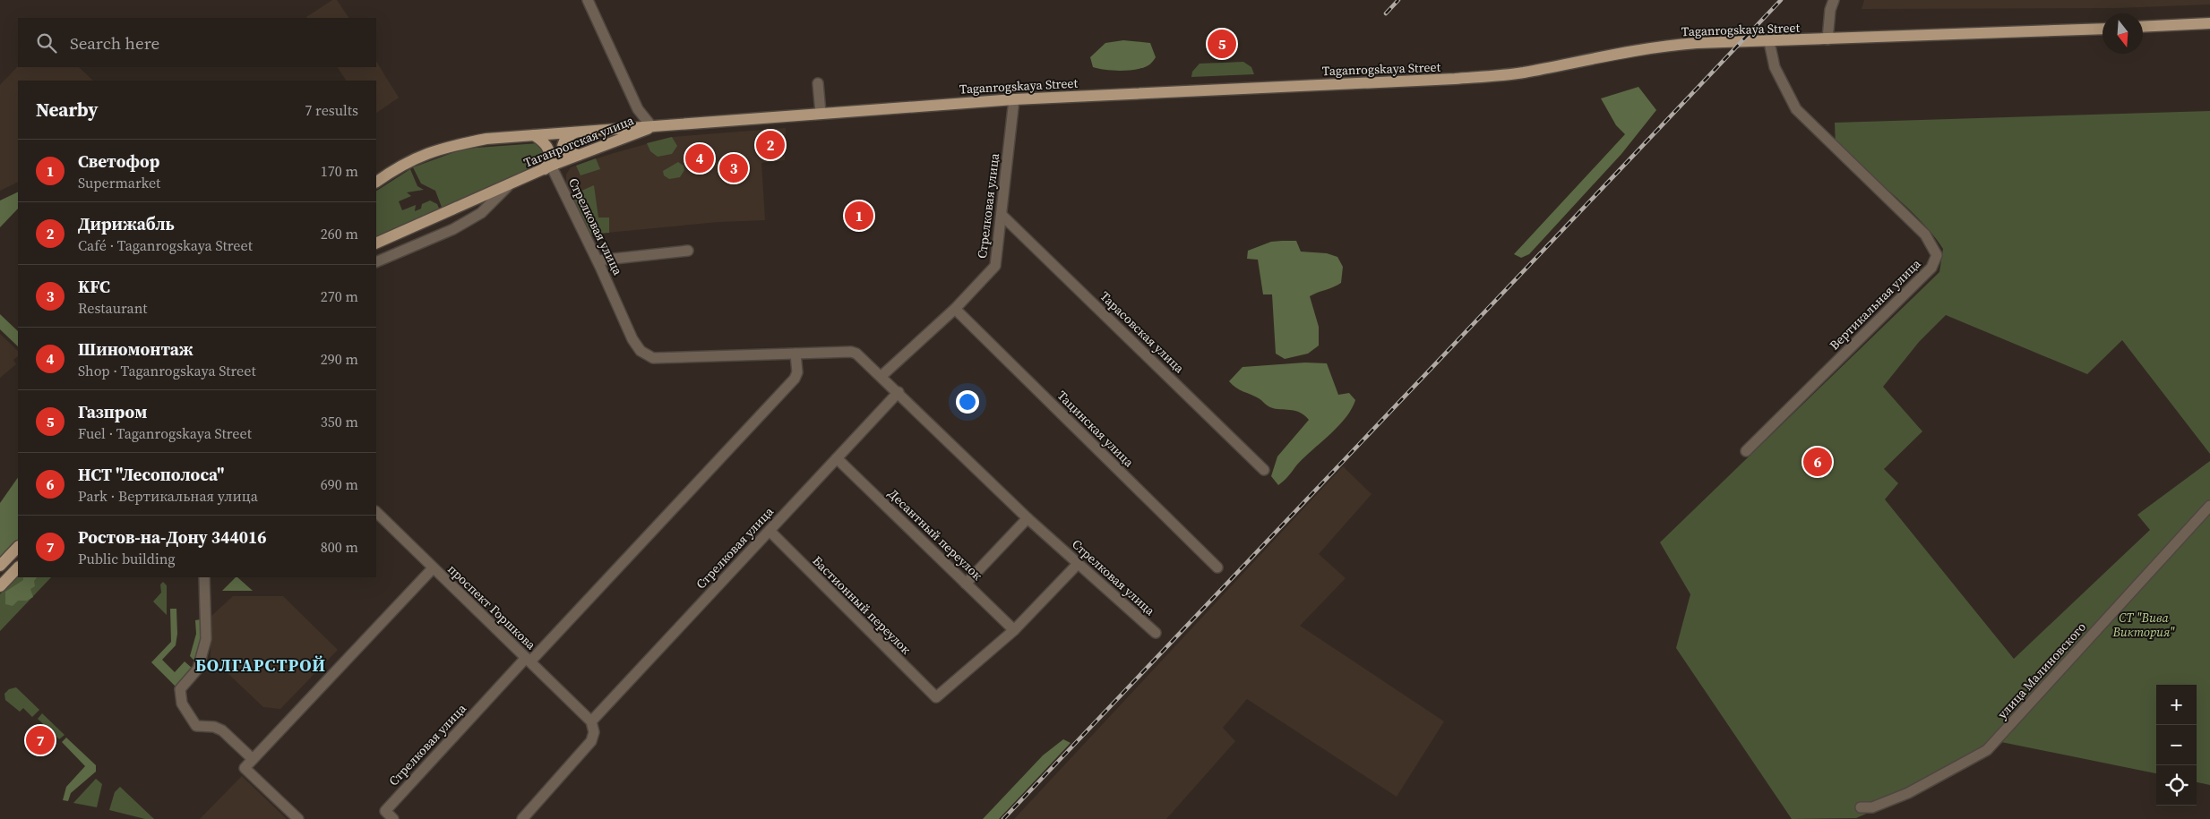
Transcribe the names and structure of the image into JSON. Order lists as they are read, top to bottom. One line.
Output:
{"streets":{"main road":["Taganrogskaya Street","Таганрогская улица"],"street":["Стрелковая улица","Вертикальная улица","Тарасовская улица","Тацинская улица","Десантный переулок","Бастионный переулок","проспект Горшкова","улица Малиновского"]},"crossings":[["Taganrogskaya Street","Таганрогская улица"],["Taganrogskaya Street","Стрелковая улица"],["Taganrogskaya Street","Вертикальная улица"],["Таганрогская улица","Стрелковая улица"],["Стрелковая улица","Тарасовская улица"],["Стрелковая улица","Тацинская улица"],["Стрелковая улица","Десантный переулок"],["Стрелковая улица","Бастионный переулок"],["Стрелковая улица","проспект Горшкова"],["Десантный переулок","Бастионный переулок"]],"districts":["БОЛГАРСТРОЙ"],"parks":["СТ \"Вива Виктория\""],"north":"bottom","page":{"search":"Search here","pins":["5","2","4","3","1","6","7"],"heading":["Nearby","7 results"],"list":[{"mark":"1","name":"Светофор","note":"Supermarket","value":"170 m"},{"mark":"2","name":"Дирижабль","note":"Café · Taganrogskaya Street","value":"260 m"},{"mark":"3","name":"KFC","note":"Restaurant","value":"270 m"},{"mark":"4","name":"Шиномонтаж","note":"Shop · Taganrogskaya Street","value":"290 m"},{"mark":"5","name":"Газпром","note":"Fuel · Taganrogskaya Street","value":"350 m"},{"mark":"6","name":"НСТ \"Лесополоса\"","note":"Park · Вертикальная улица","value":"690 m"},{"mark":"7","name":"Ростов-на-Дону 344016","note":"Public building","value":"800 m"}],"map_buttons":["+","−"]}}
